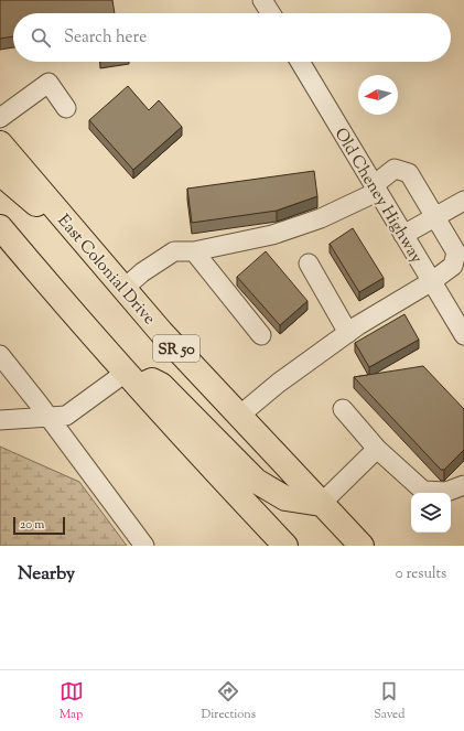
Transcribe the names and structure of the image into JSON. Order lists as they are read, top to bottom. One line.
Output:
{"streets":{"highway":["East Colonial Drive","SR 50"],"street":["Old Cheney Highway"]},"scale_bar":"20 m","north":"left","page":{"search":"Search here","scale":"20 m","heading":["Nearby","0 results"],"nav":["Map","Directions","Saved"]}}
